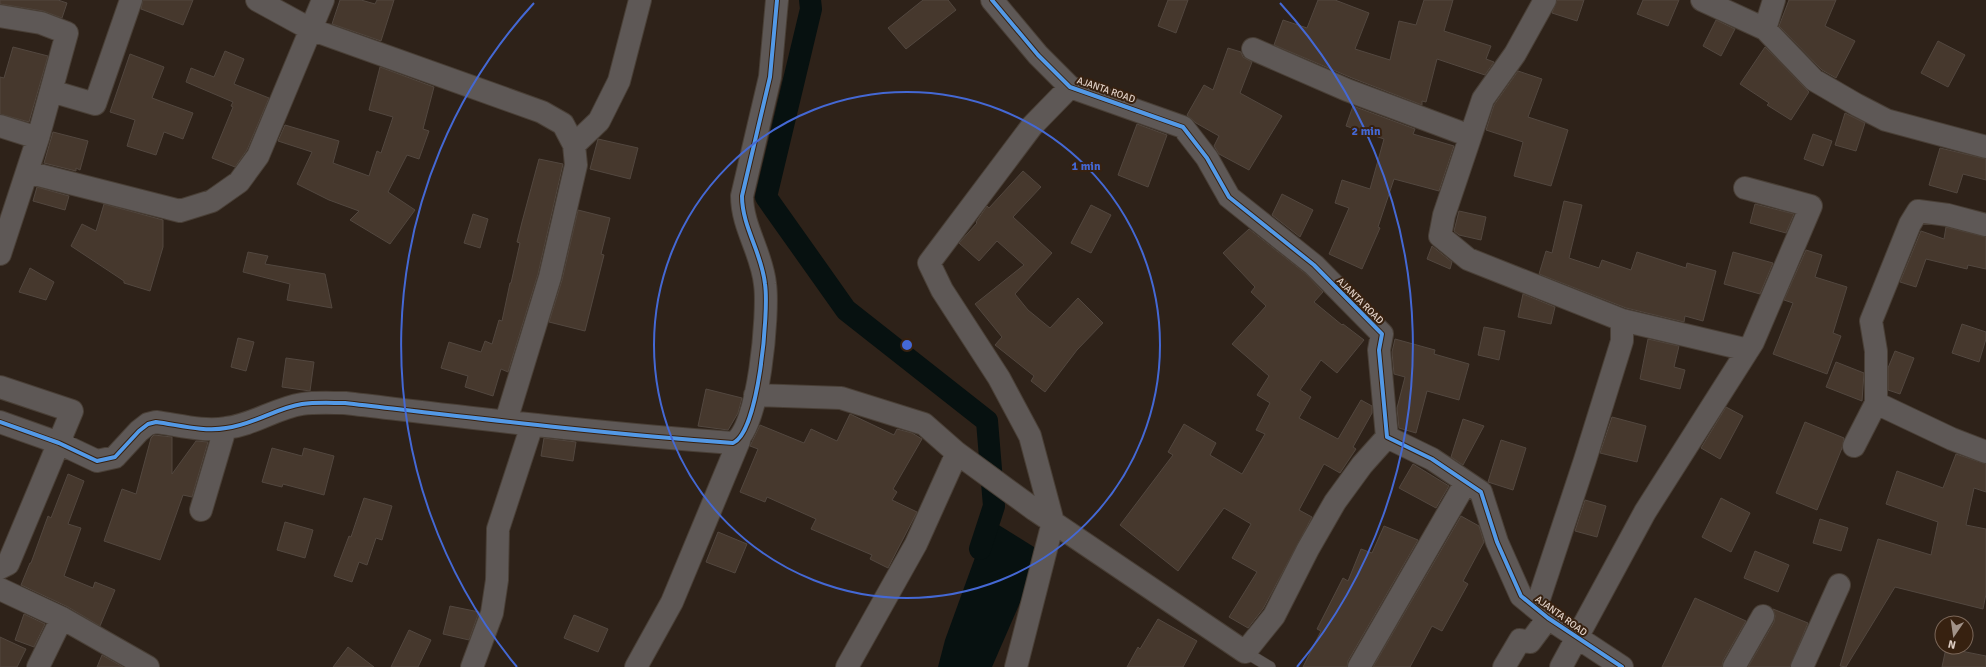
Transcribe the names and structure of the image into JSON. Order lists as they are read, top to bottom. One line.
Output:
{"streets":{"street":["AJANTA ROAD"]},"north":"bottom","rings":["2 min","1 min"]}
